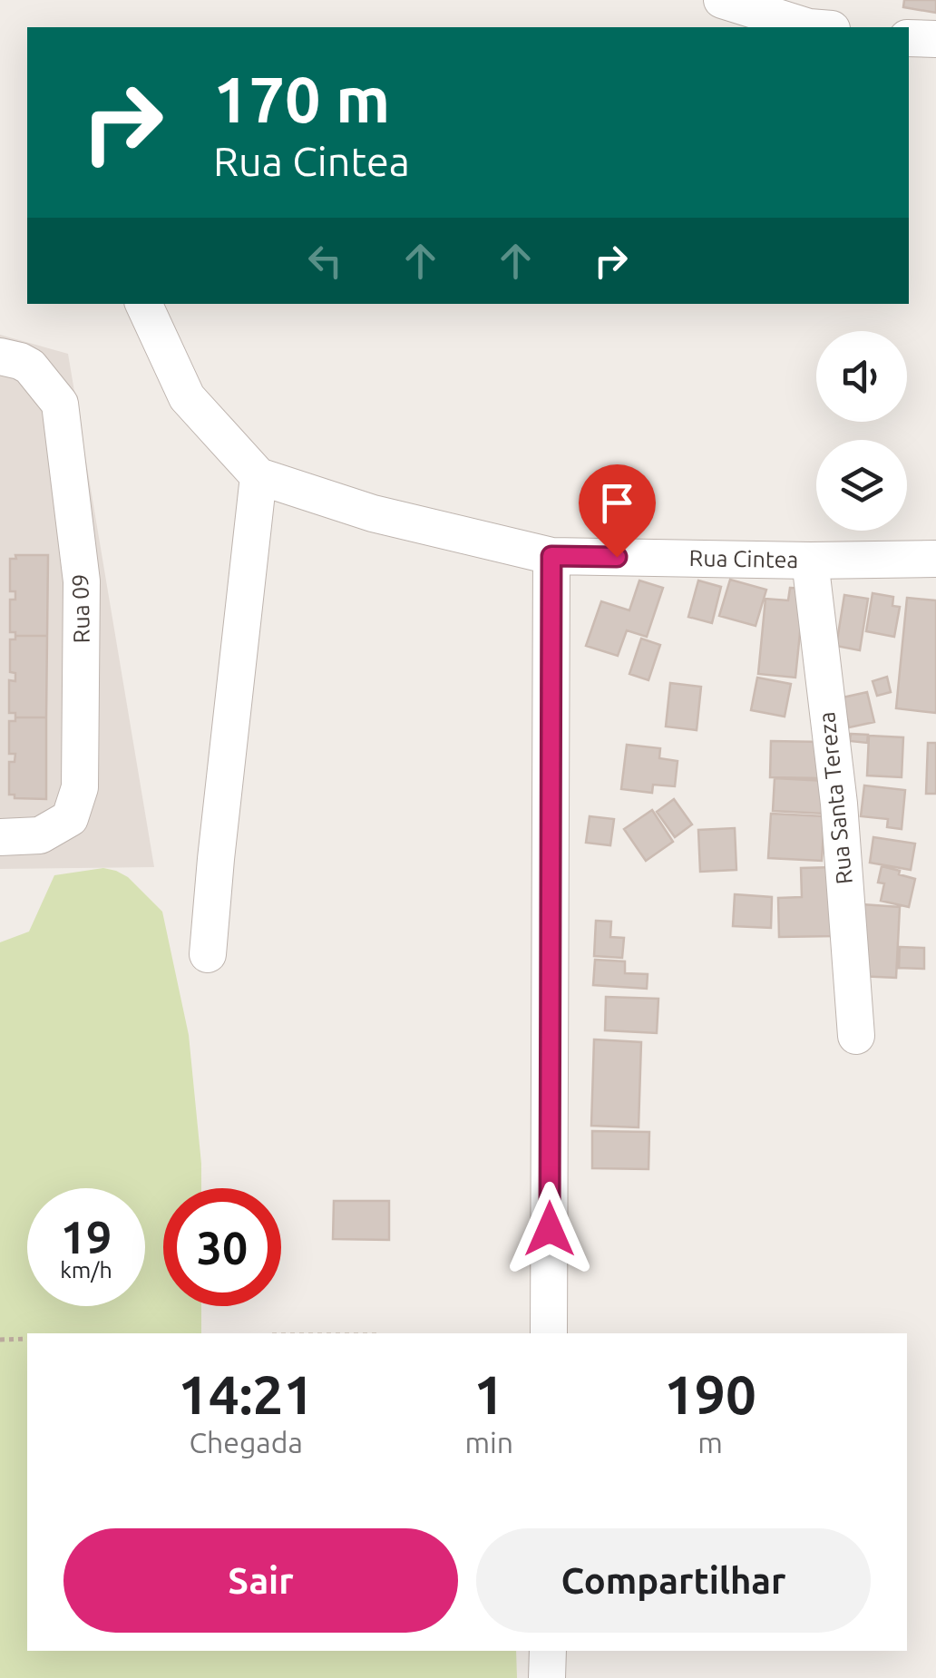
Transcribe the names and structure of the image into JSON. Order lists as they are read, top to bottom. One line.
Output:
{"streets":{"street":["Rua Cintea","Rua 09","Rua Santa Tereza"]},"crossings":[["Rua Cintea","Rua Santa Tereza"]],"page":{"turn":["170 m","Rua Cintea"],"speed":"19 km/h","limit":"30","eta":["14:21","Chegada","1","min","190","m"],"buttons":["Sair","Compartilhar"]}}
